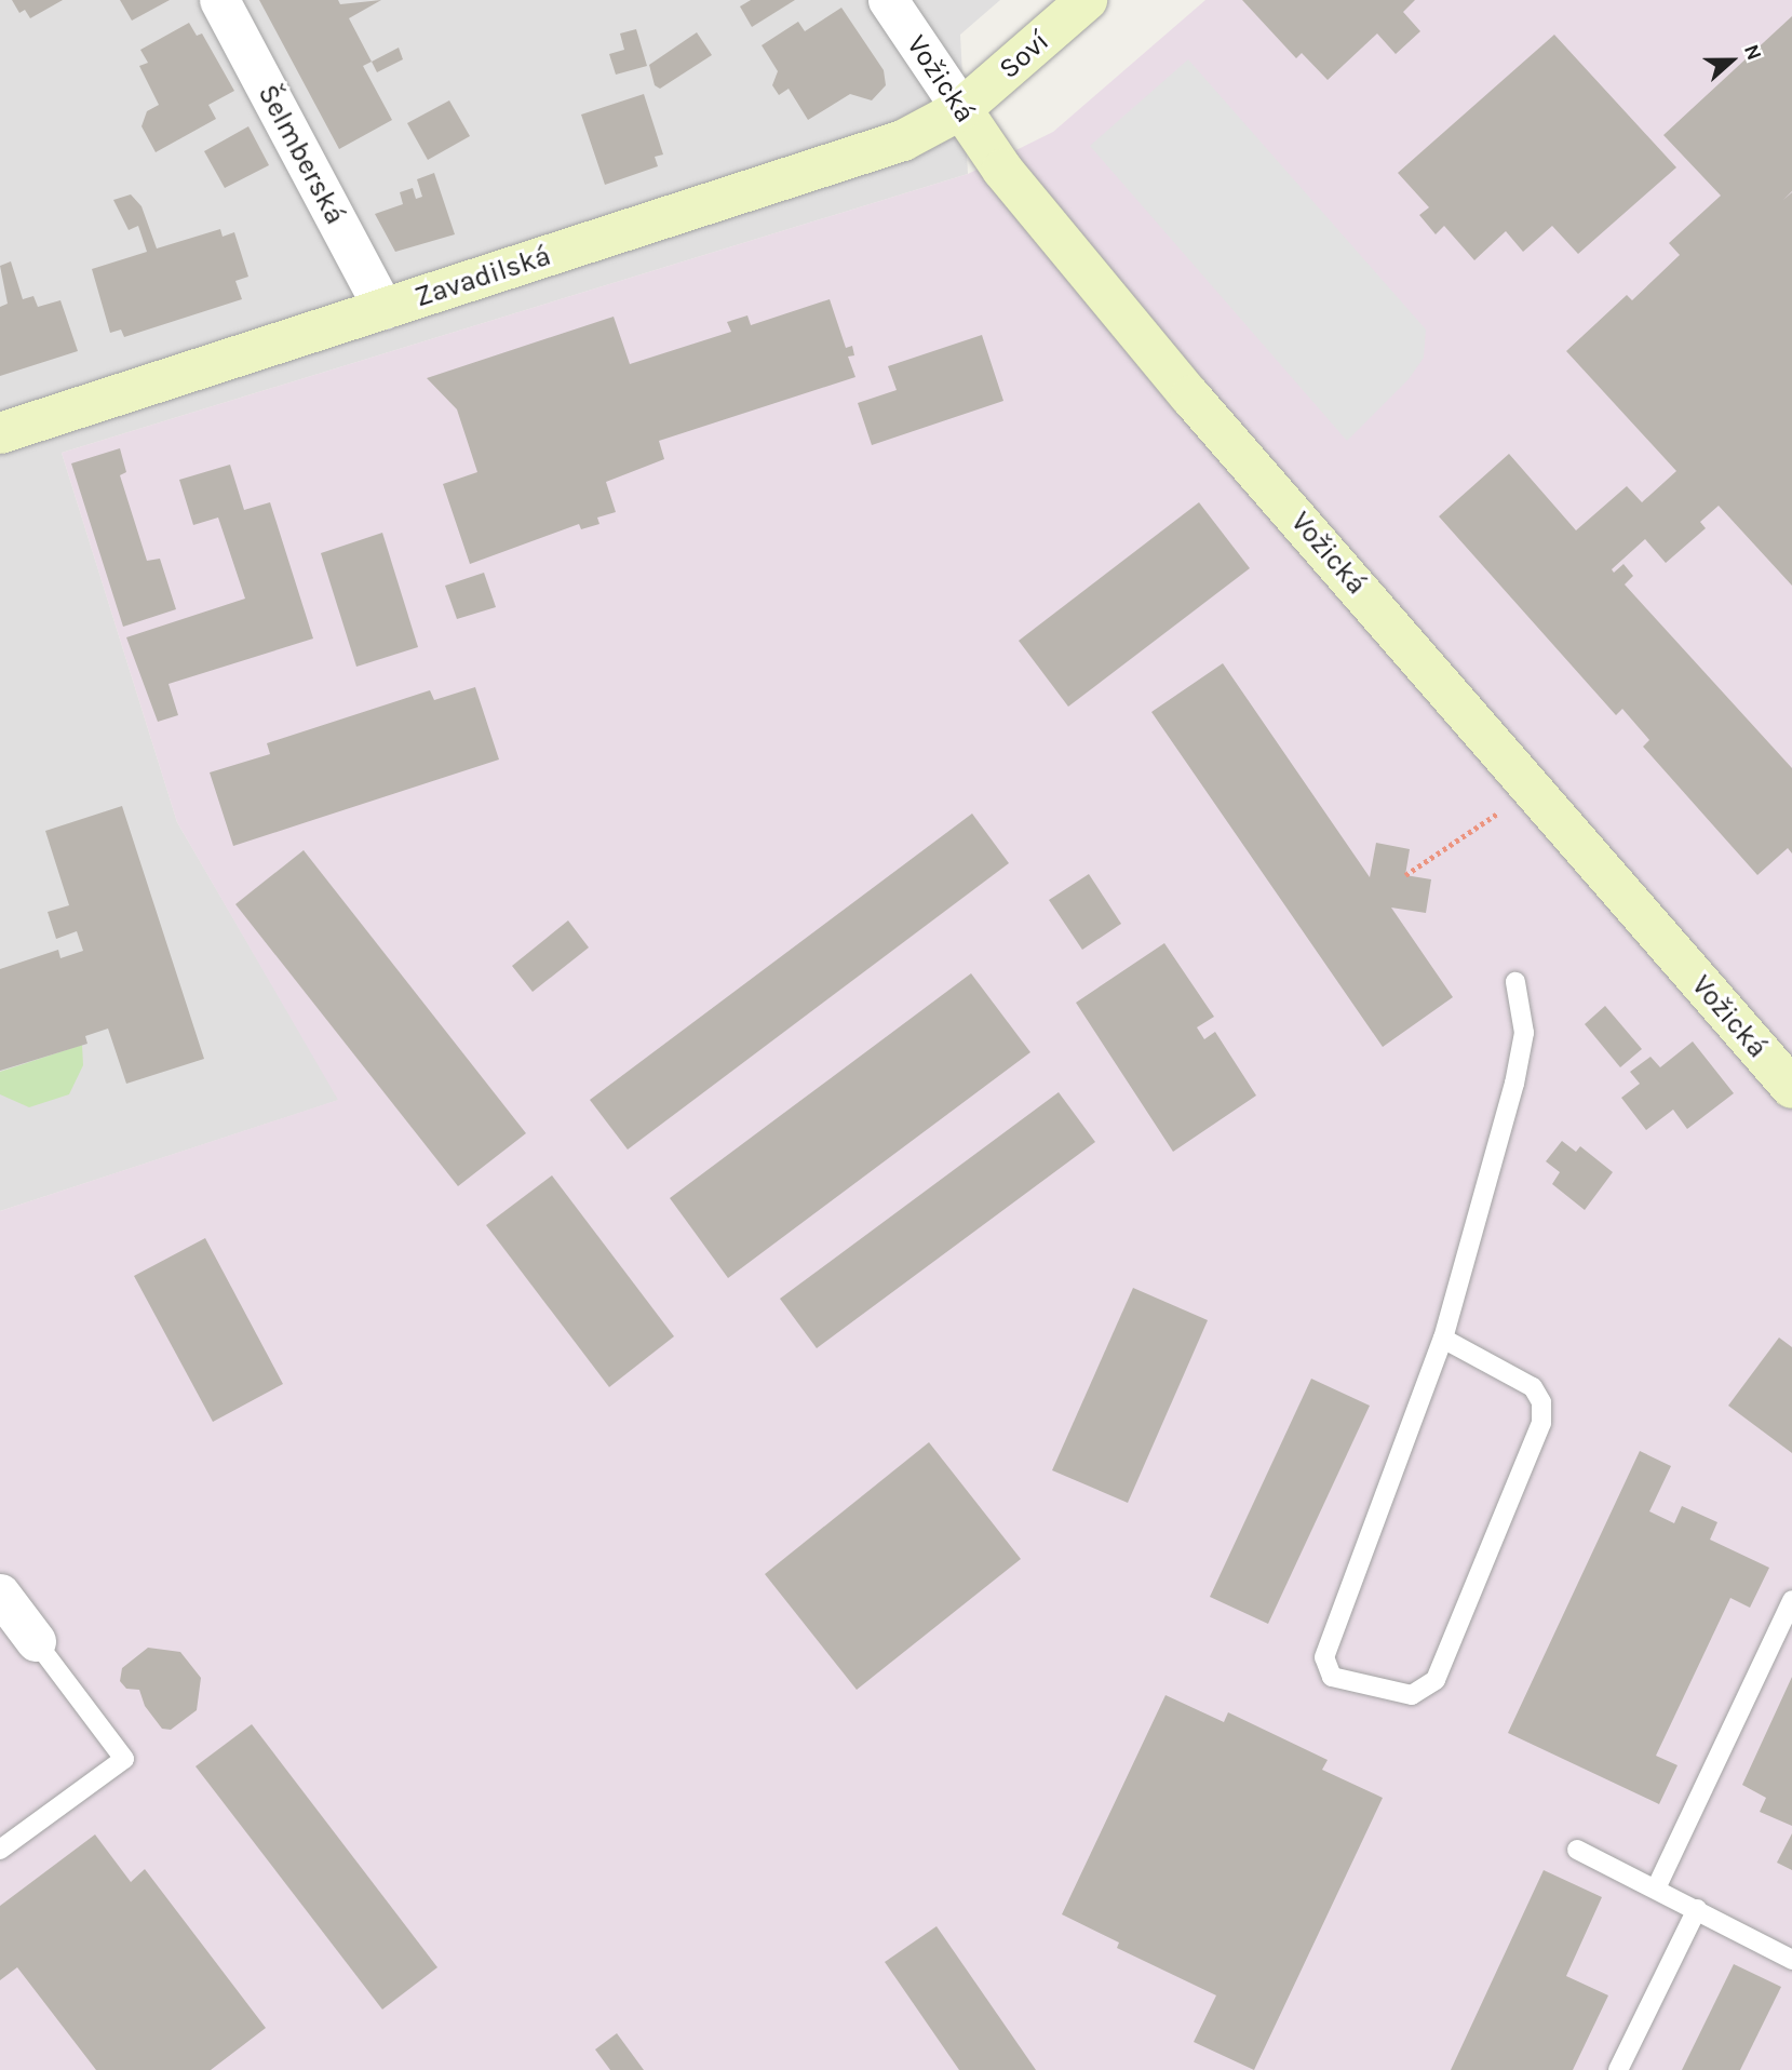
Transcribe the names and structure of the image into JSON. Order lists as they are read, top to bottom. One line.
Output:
{"streets":{"main road":["Soví","Vožická","Zavadilská"],"street":["Šelmberská"]},"crossings":[["Soví","Vožická"],["Soví","Zavadilská"],["Vožická","Zavadilská"],["Šelmberská","Zavadilská"]],"north":"right"}
